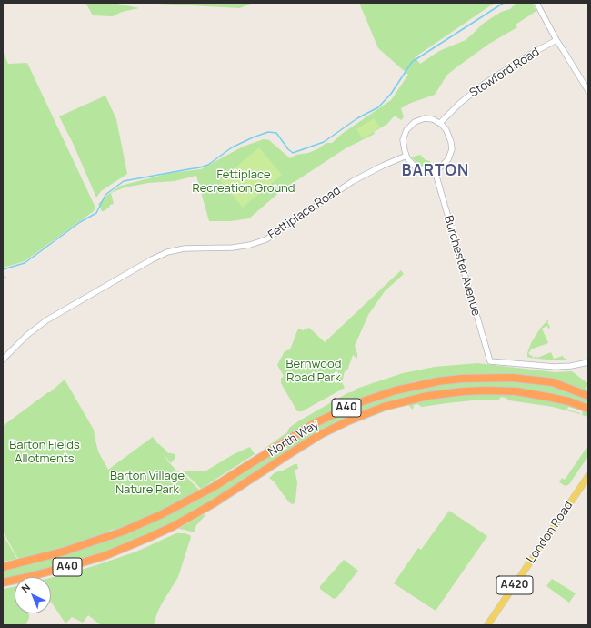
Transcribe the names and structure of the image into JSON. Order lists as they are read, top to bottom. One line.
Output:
{"streets":{"highway":["A40","North Way"],"main road":["London Road","A420"],"street":["Stowford Road","Fettiplace Road","Burchester Avenue"]},"crossings":[["Stowford Road","Fettiplace Road"],["Stowford Road","Burchester Avenue"],["Fettiplace Road","Burchester Avenue"]],"districts":["BARTON"],"parks":["Fettiplace Recreation Ground","Bernwood Road Park","Barton Fields Allotments","Barton Village Nature Park"],"north":"top left"}
